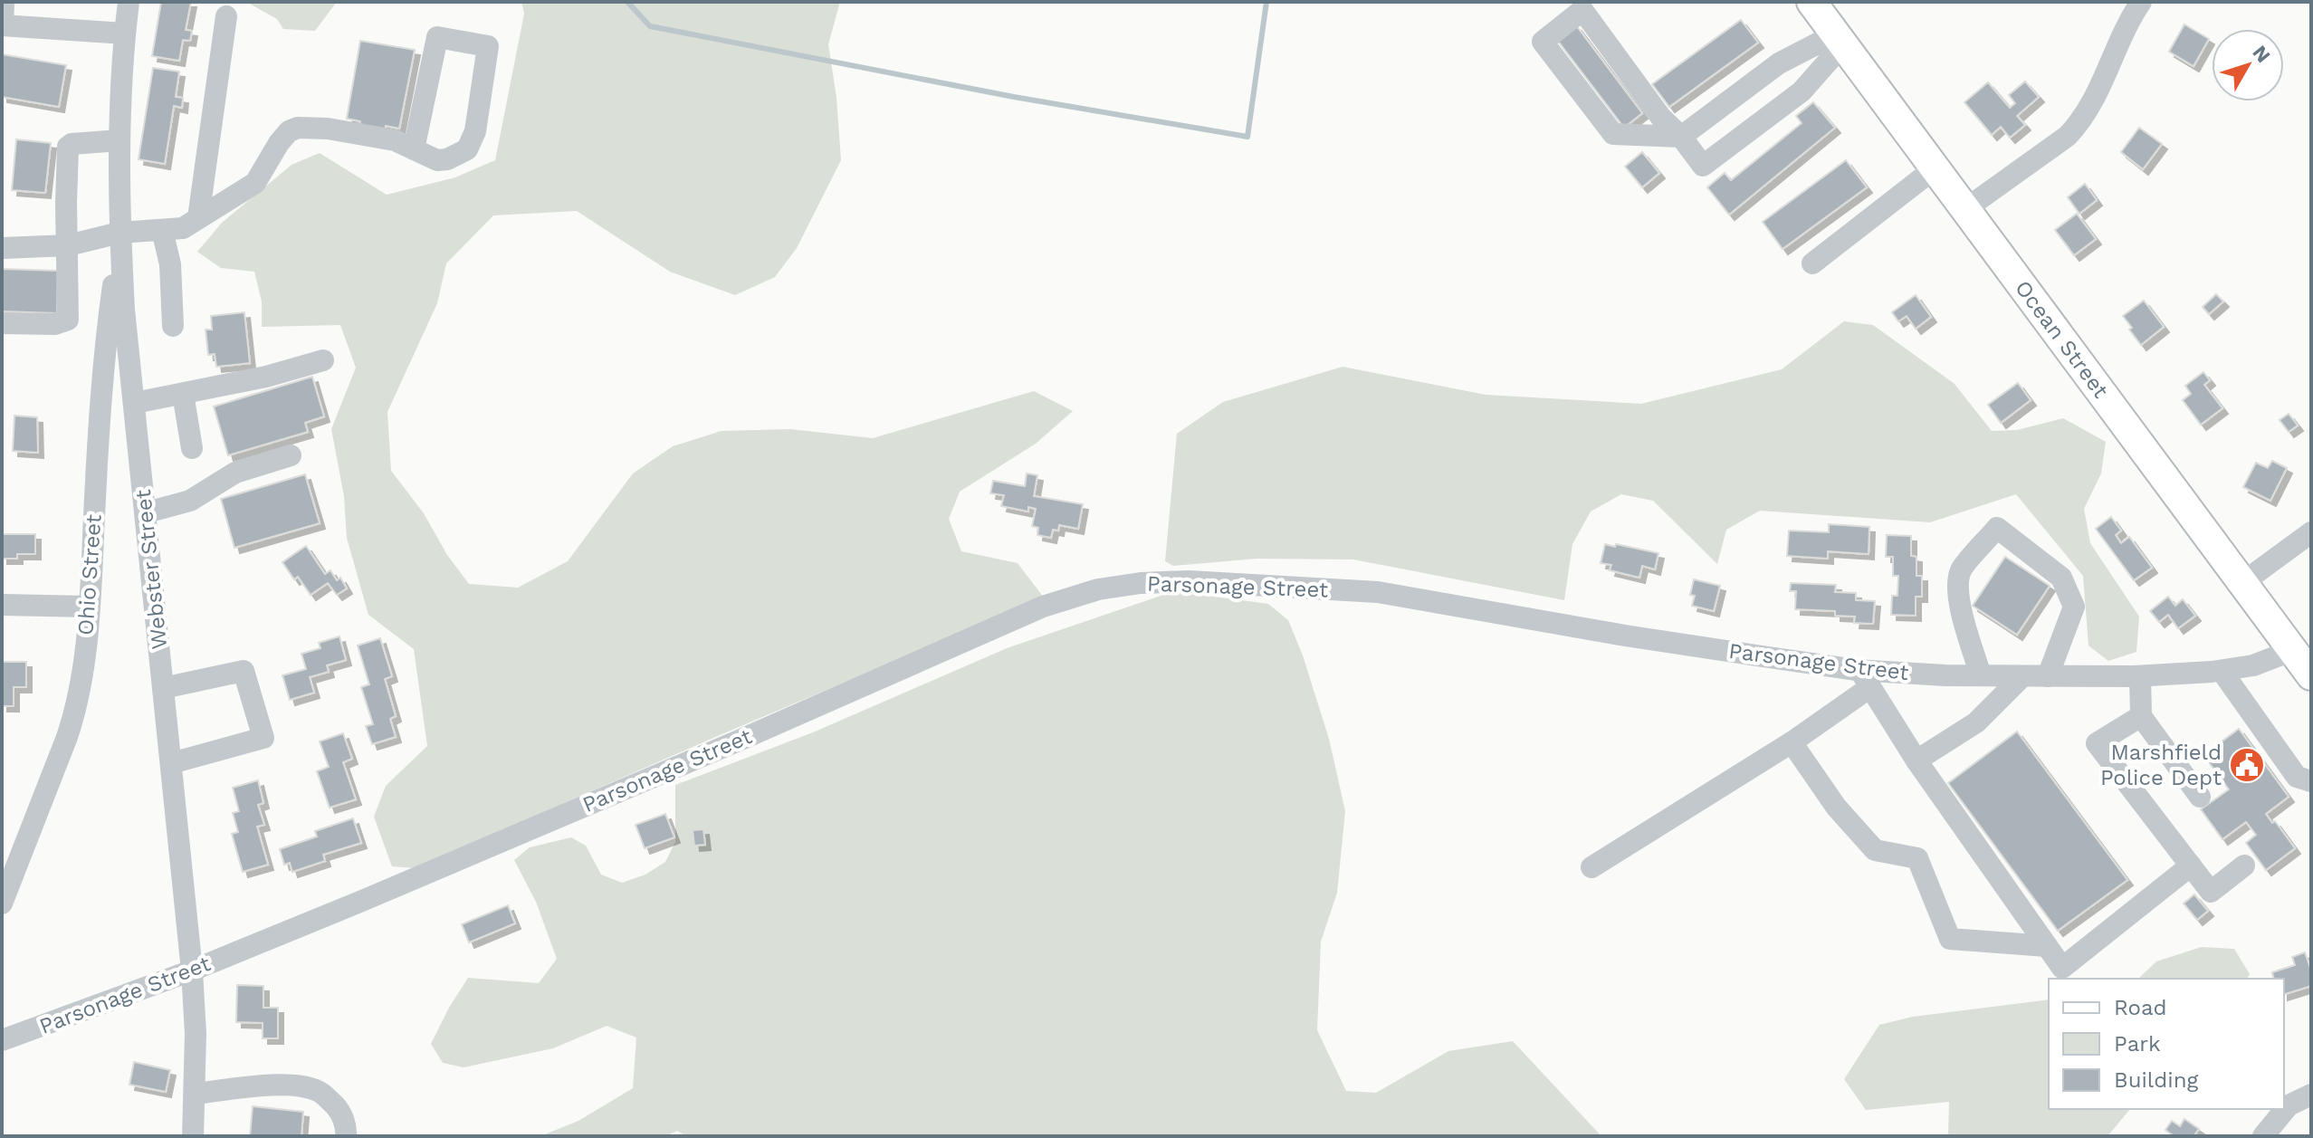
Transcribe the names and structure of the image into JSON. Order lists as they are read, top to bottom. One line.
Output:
{"streets":{"main road":["Ocean Street"],"street":["Webster Street","Ohio Street","Parsonage Street"]},"crossings":[["Ocean Street","Parsonage Street"],["Webster Street","Ohio Street"],["Webster Street","Parsonage Street"]],"places":{"public building":["Marshfield Police Dept"]},"legend":["Road","Park","Building"],"north":"top right"}
